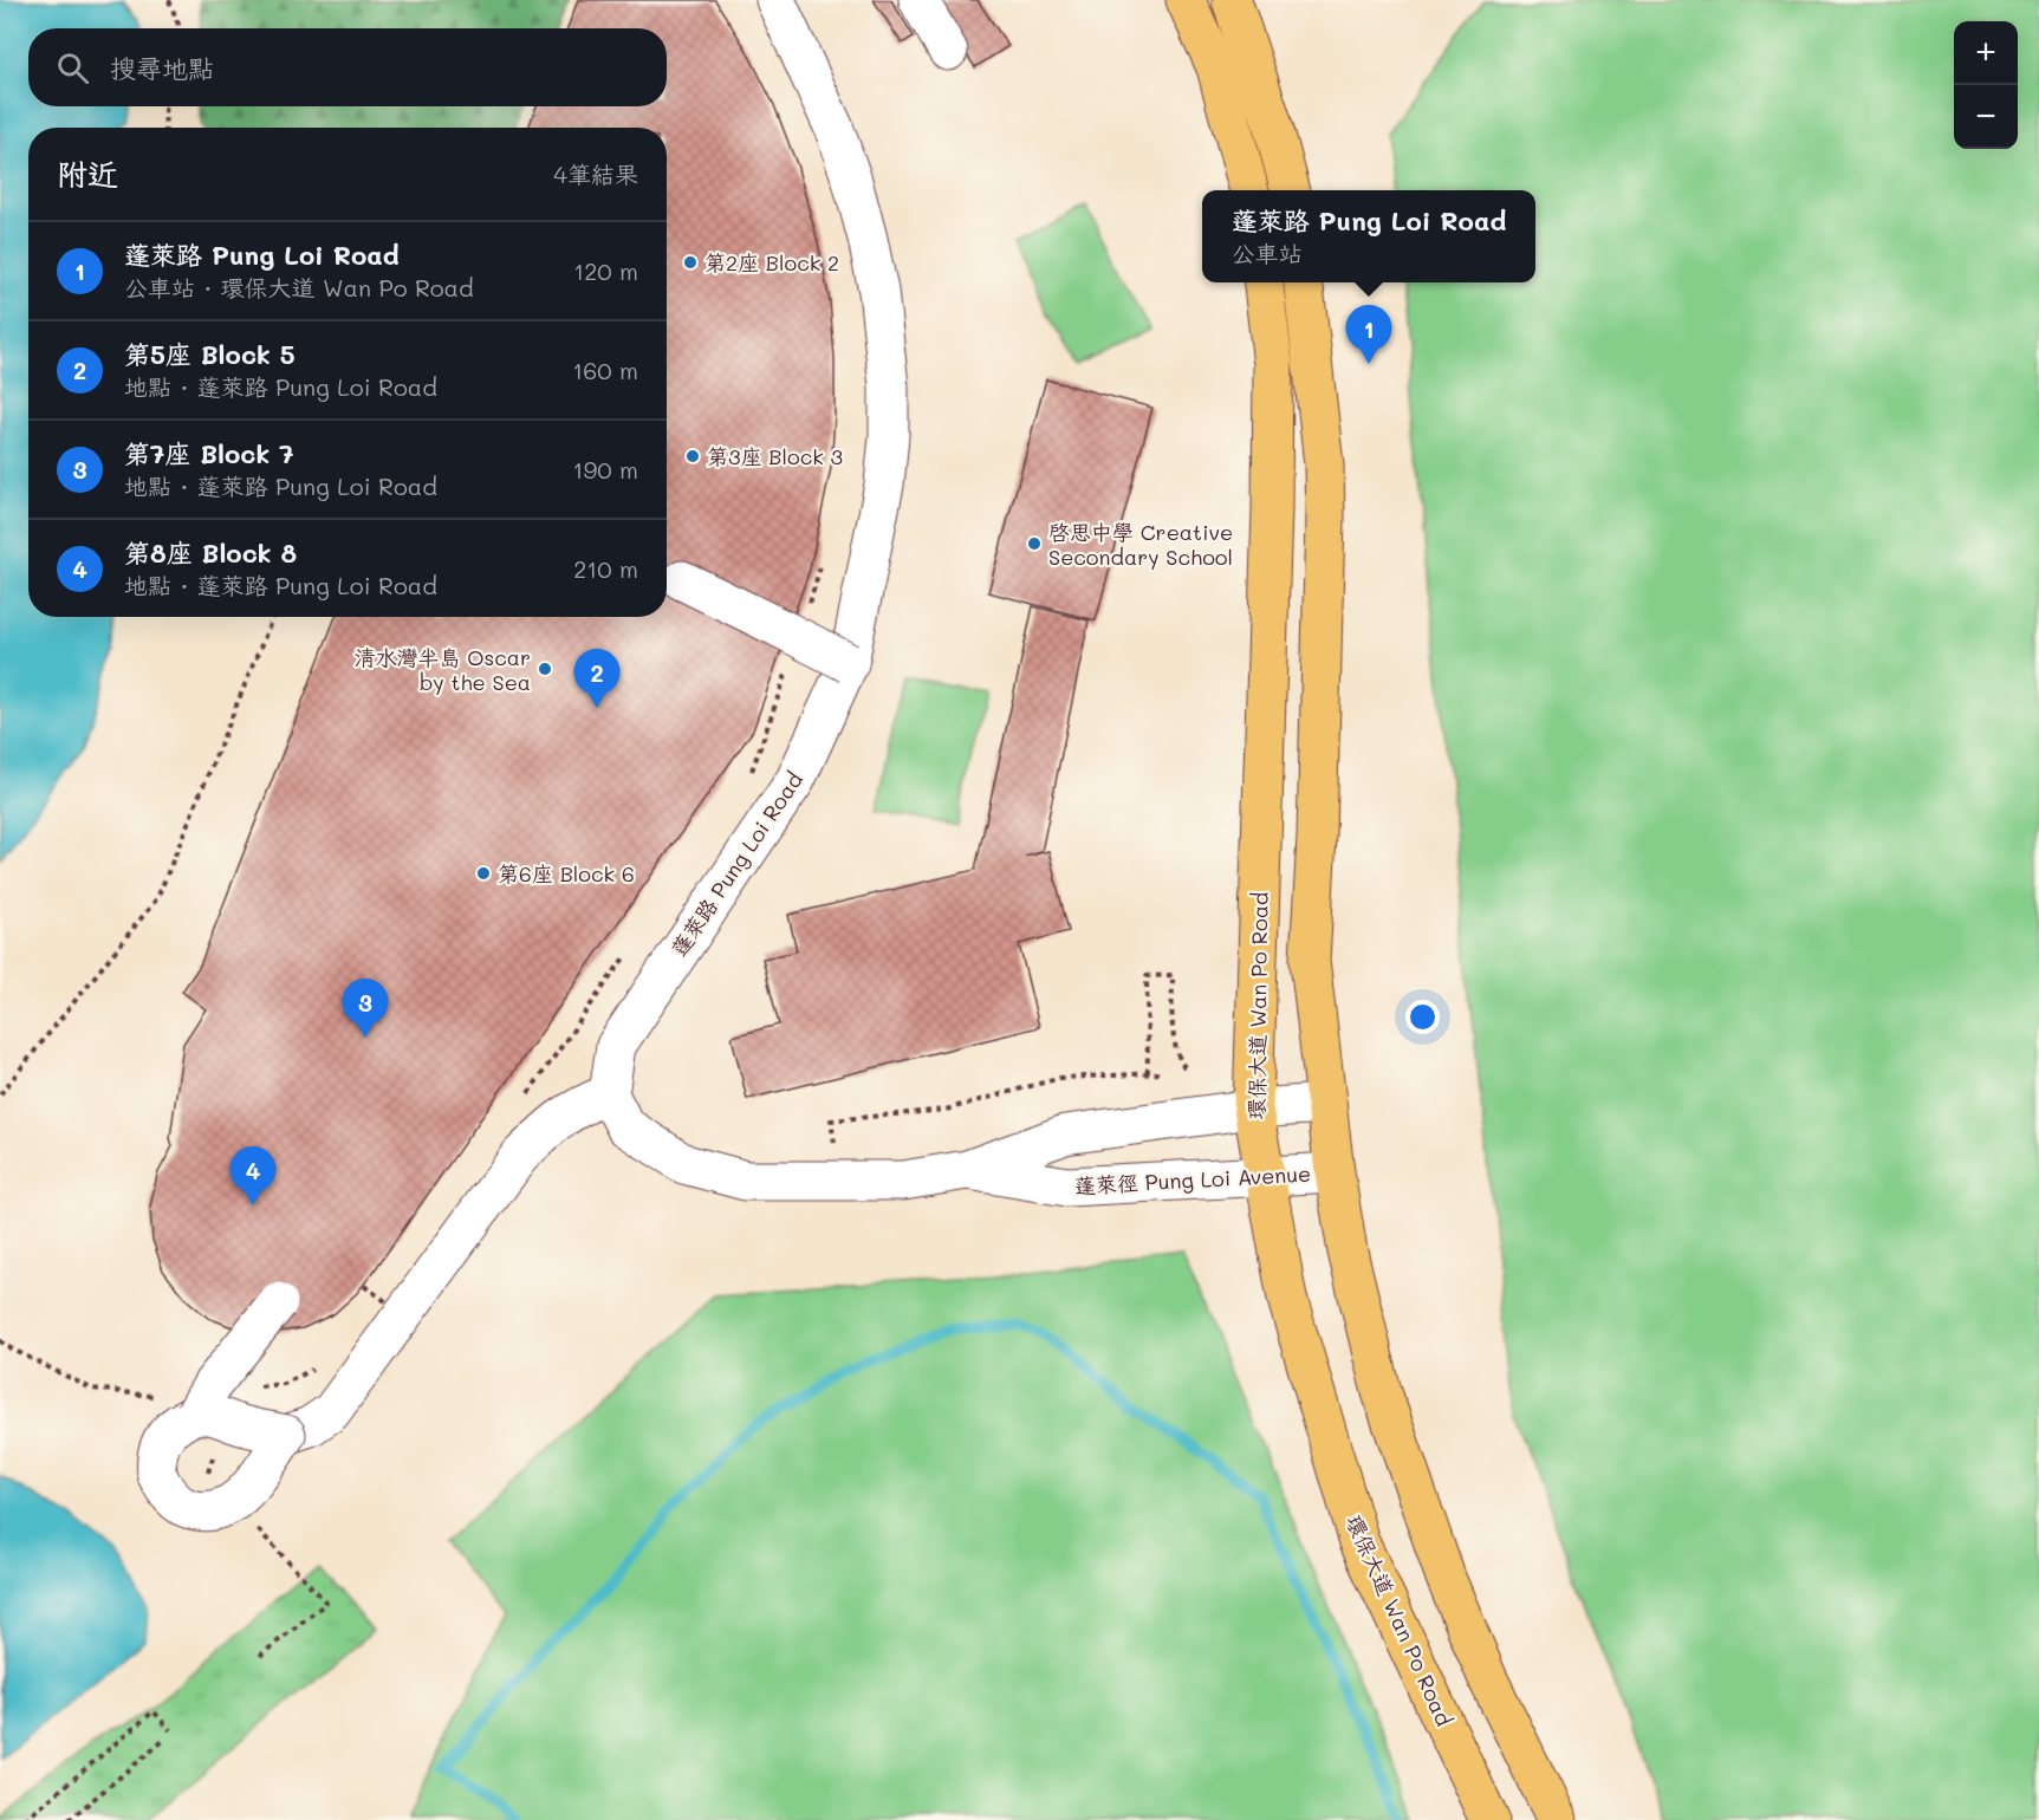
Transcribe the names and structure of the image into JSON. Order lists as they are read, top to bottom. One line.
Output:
{"streets":{"main road":["環保大道 Wan Po Road"],"street":["蓬萊路 Pung Loi Road","蓬萊徑 Pung Loi Avenue"]},"crossings":[["蓬萊路 Pung Loi Road","蓬萊徑 Pung Loi Avenue"],["環保大道 Wan Po Road","蓬萊徑 Pung Loi Avenue"]],"places":["第2座 Block 2","第3座 Block 3","啓思中學 Creative Secondary School","清水灣半島 Oscar by the Sea","第6座 Block 6"],"page":{"map_buttons":["+","−"],"search":"搜尋地點","heading":["附近","4筆結果"],"popup":["蓬萊路 Pung Loi Road","公車站"],"list":[{"mark":"1","name":"蓬萊路 Pung Loi Road","note":"公車站 · 環保大道 Wan Po Road","value":"120 m"},{"mark":"2","name":"第5座 Block 5","note":"地點 · 蓬萊路 Pung Loi Road","value":"160 m"},{"mark":"3","name":"第7座 Block 7","note":"地點 · 蓬萊路 Pung Loi Road","value":"190 m"},{"mark":"4","name":"第8座 Block 8","note":"地點 · 蓬萊路 Pung Loi Road","value":"210 m"}],"pins":["1","2","3","4"]}}
